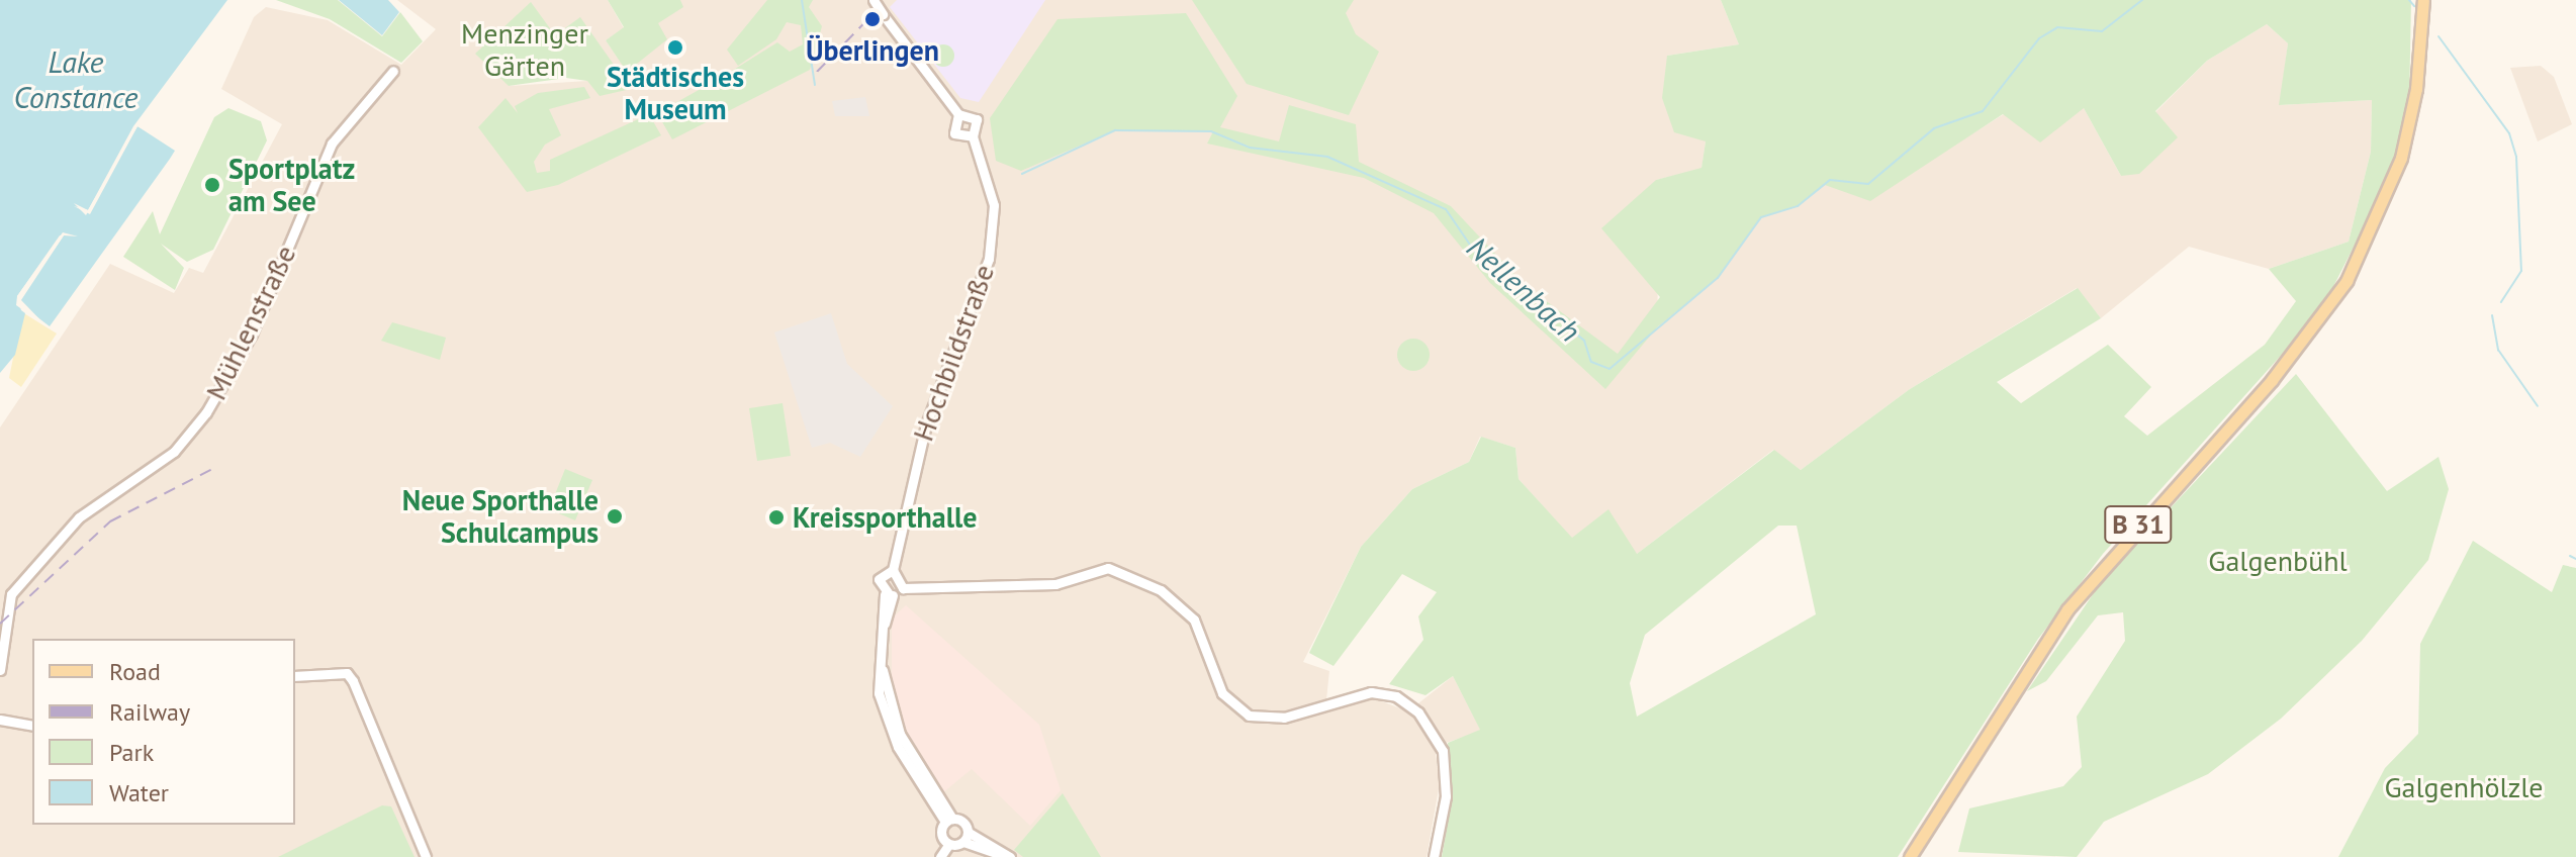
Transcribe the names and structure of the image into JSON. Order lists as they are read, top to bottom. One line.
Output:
{"streets":{"main road":["B 31"],"street":["Mühlenstraße","Hochbildstraße"]},"water":["Lake Constance","Nellenbach"],"parks":["Menzinger Gärten","Galgenbühl","Galgenhölzle"],"places":["Überlingen","Städtisches Museum","Sportplatz am See","Neue Sporthalle Schulcampus","Kreissporthalle"],"legend":["Road","Railway","Park","Water"]}
